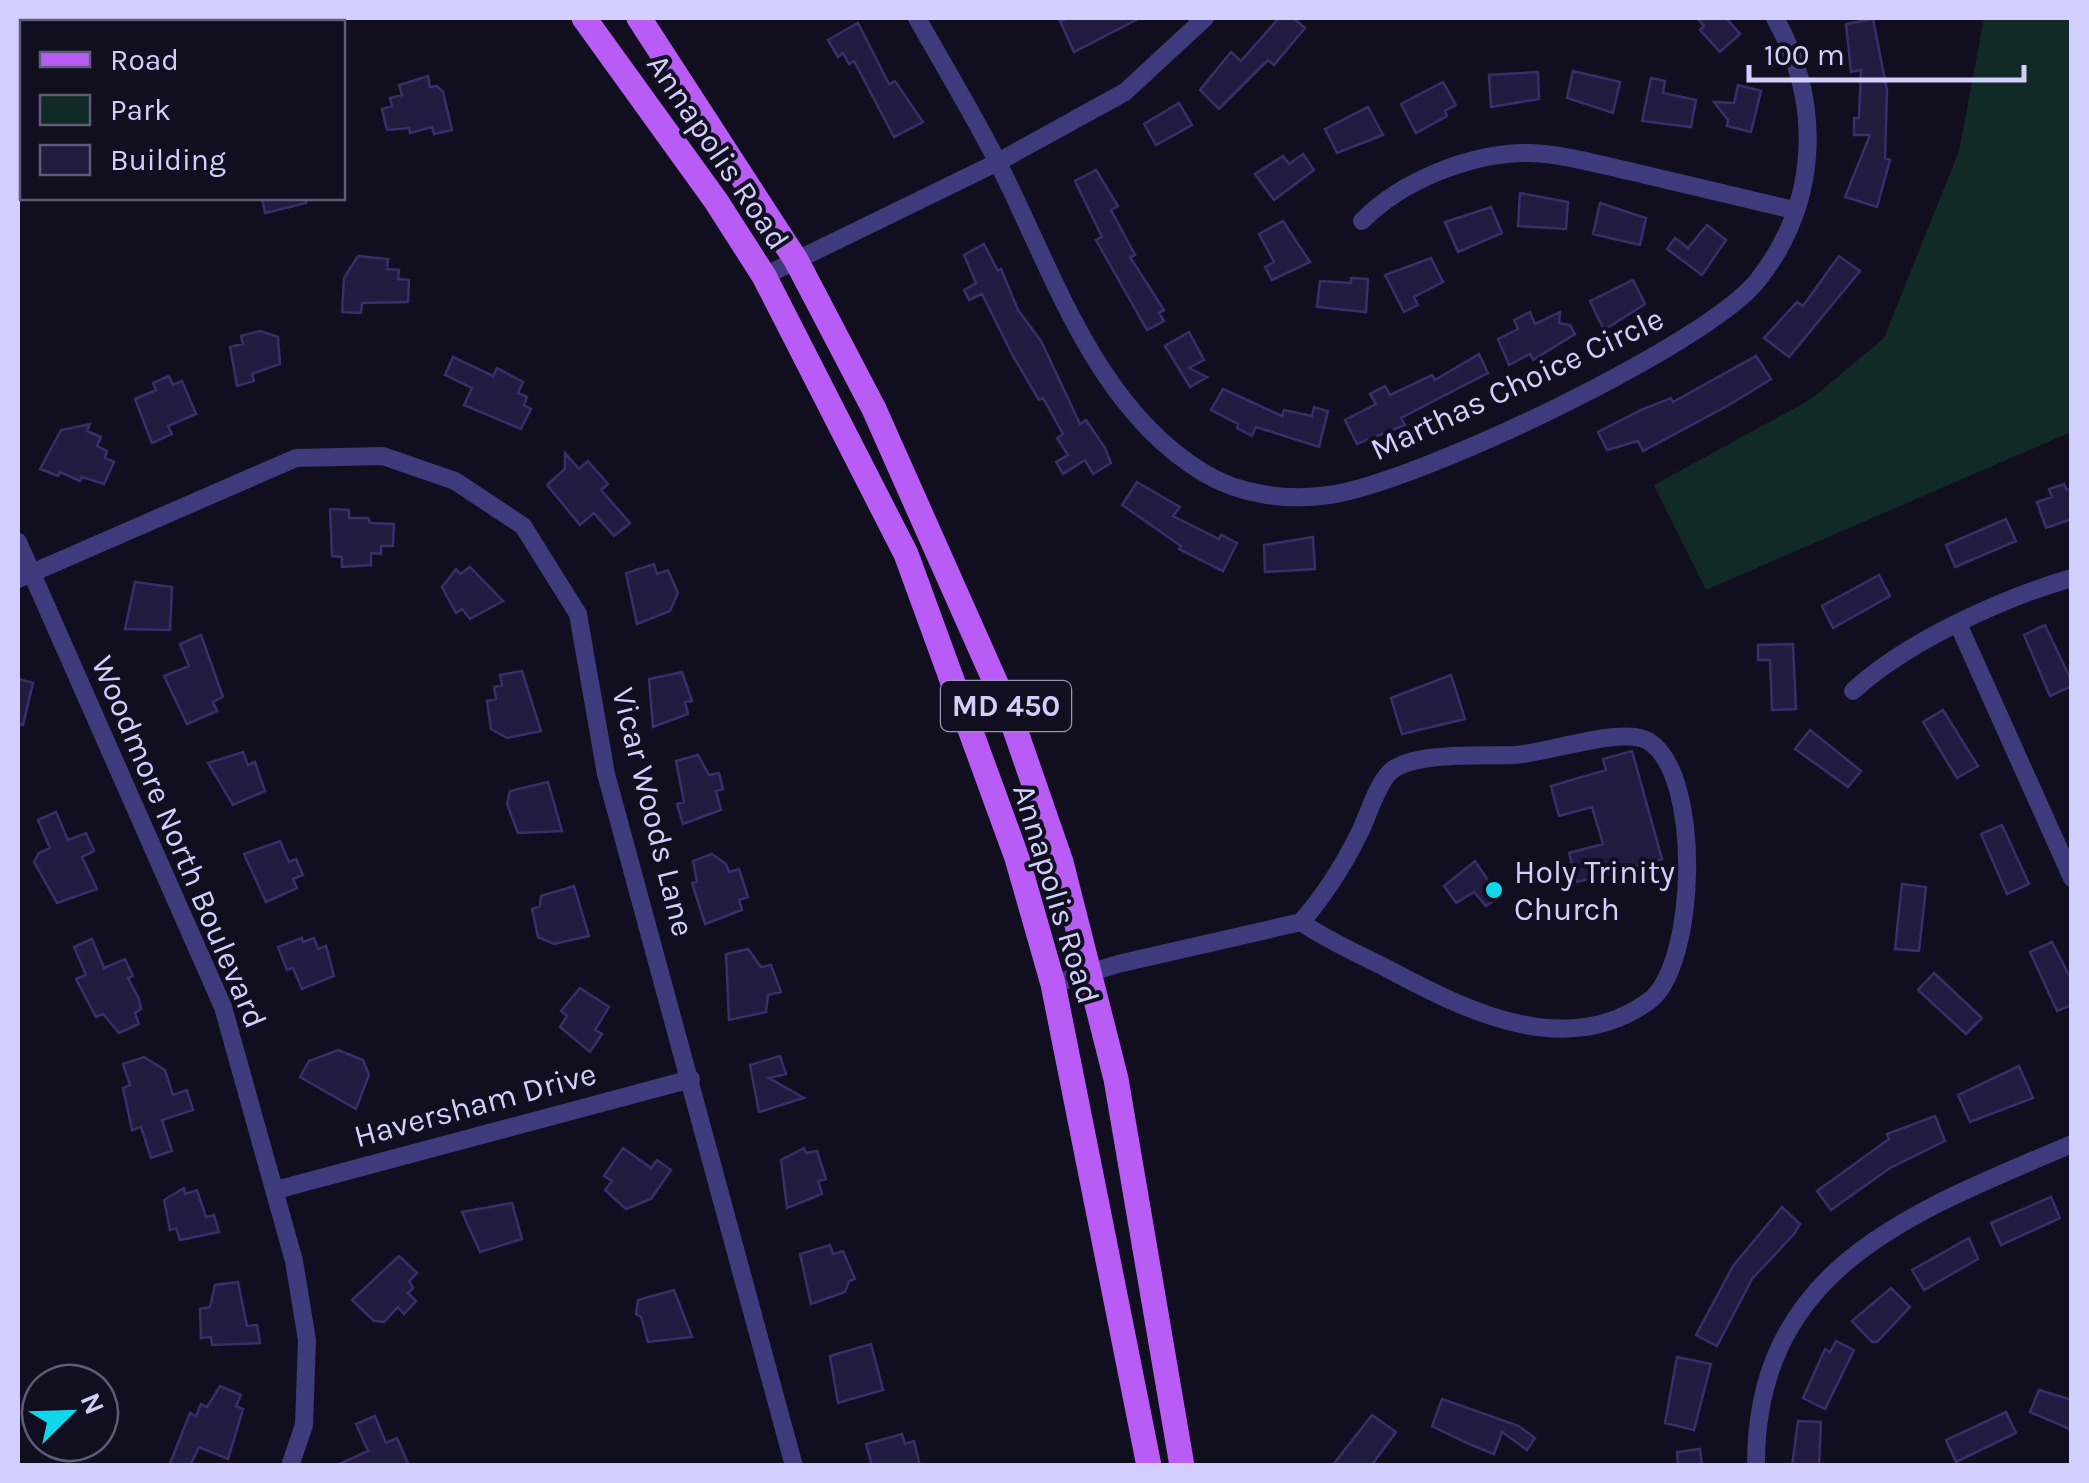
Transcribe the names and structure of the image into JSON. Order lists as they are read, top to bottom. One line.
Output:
{"streets":{"main road":["Annapolis Road","MD 450"],"street":["Marthas Choice Circle","Vicar Woods Lane","Woodmore North Boulevard","Haversham Drive"]},"crossings":[["Vicar Woods Lane","Woodmore North Boulevard"],["Vicar Woods Lane","Haversham Drive"],["Woodmore North Boulevard","Haversham Drive"]],"places":["Holy Trinity Church"],"legend":["Road","Park","Building"],"scale_bar":"100 m","north":"top right"}
